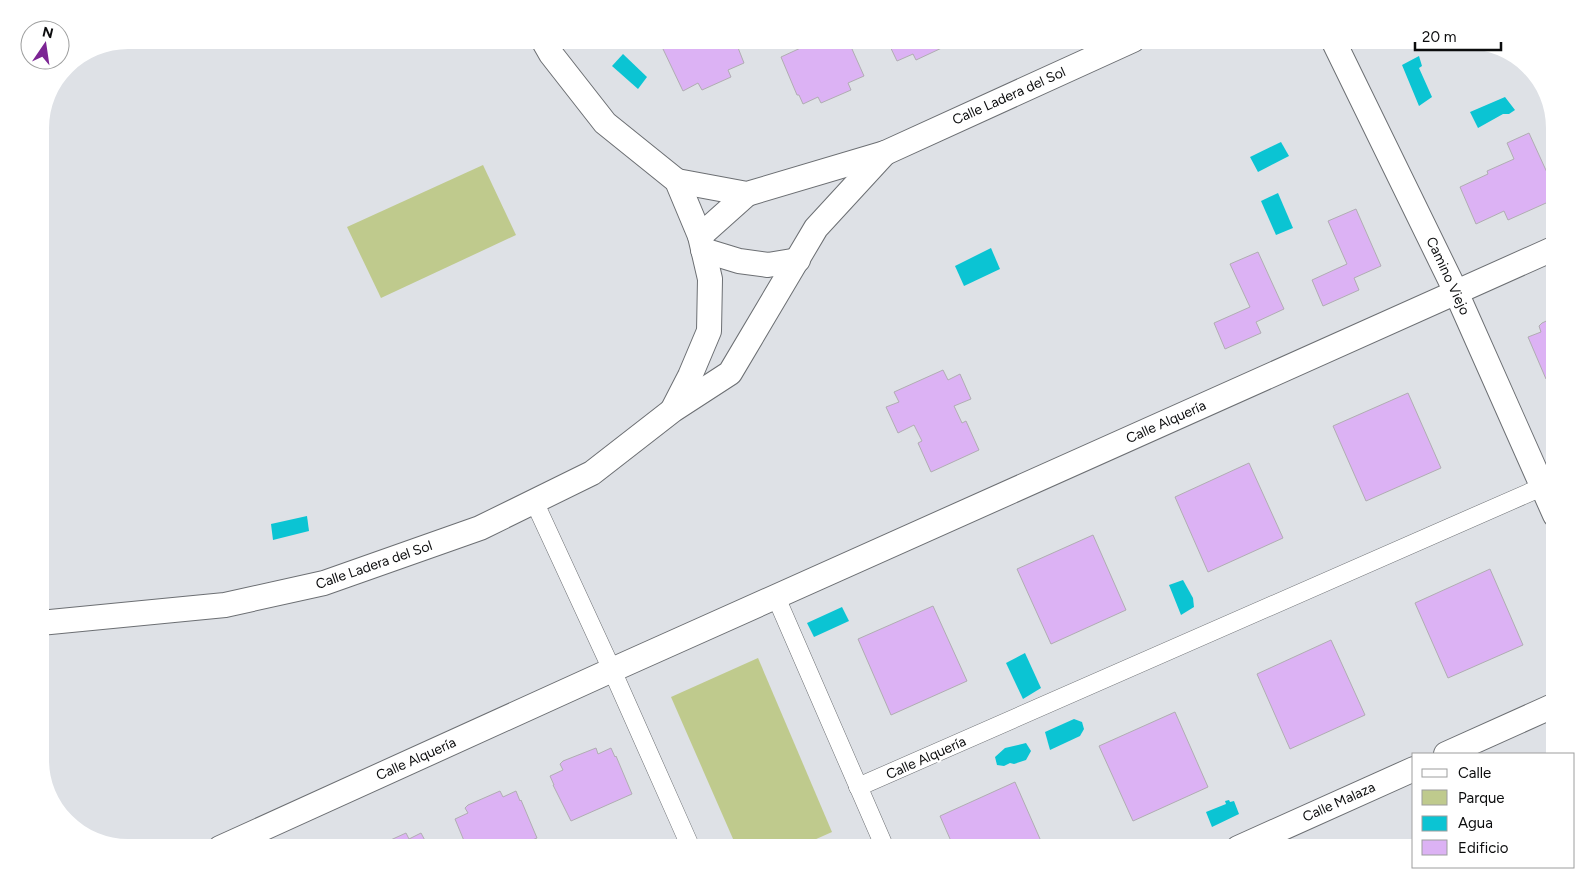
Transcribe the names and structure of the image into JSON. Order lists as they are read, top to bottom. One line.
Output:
{"streets":{"street":["Calle Ladera del Sol","Camino Viejo","Calle Alquería","Calle Malaza"]},"crossings":[["Camino Viejo","Calle Alquería"]],"legend":["Calle","Parque","Agua","Edificio"],"scale_bar":"20 m","north":"top"}
